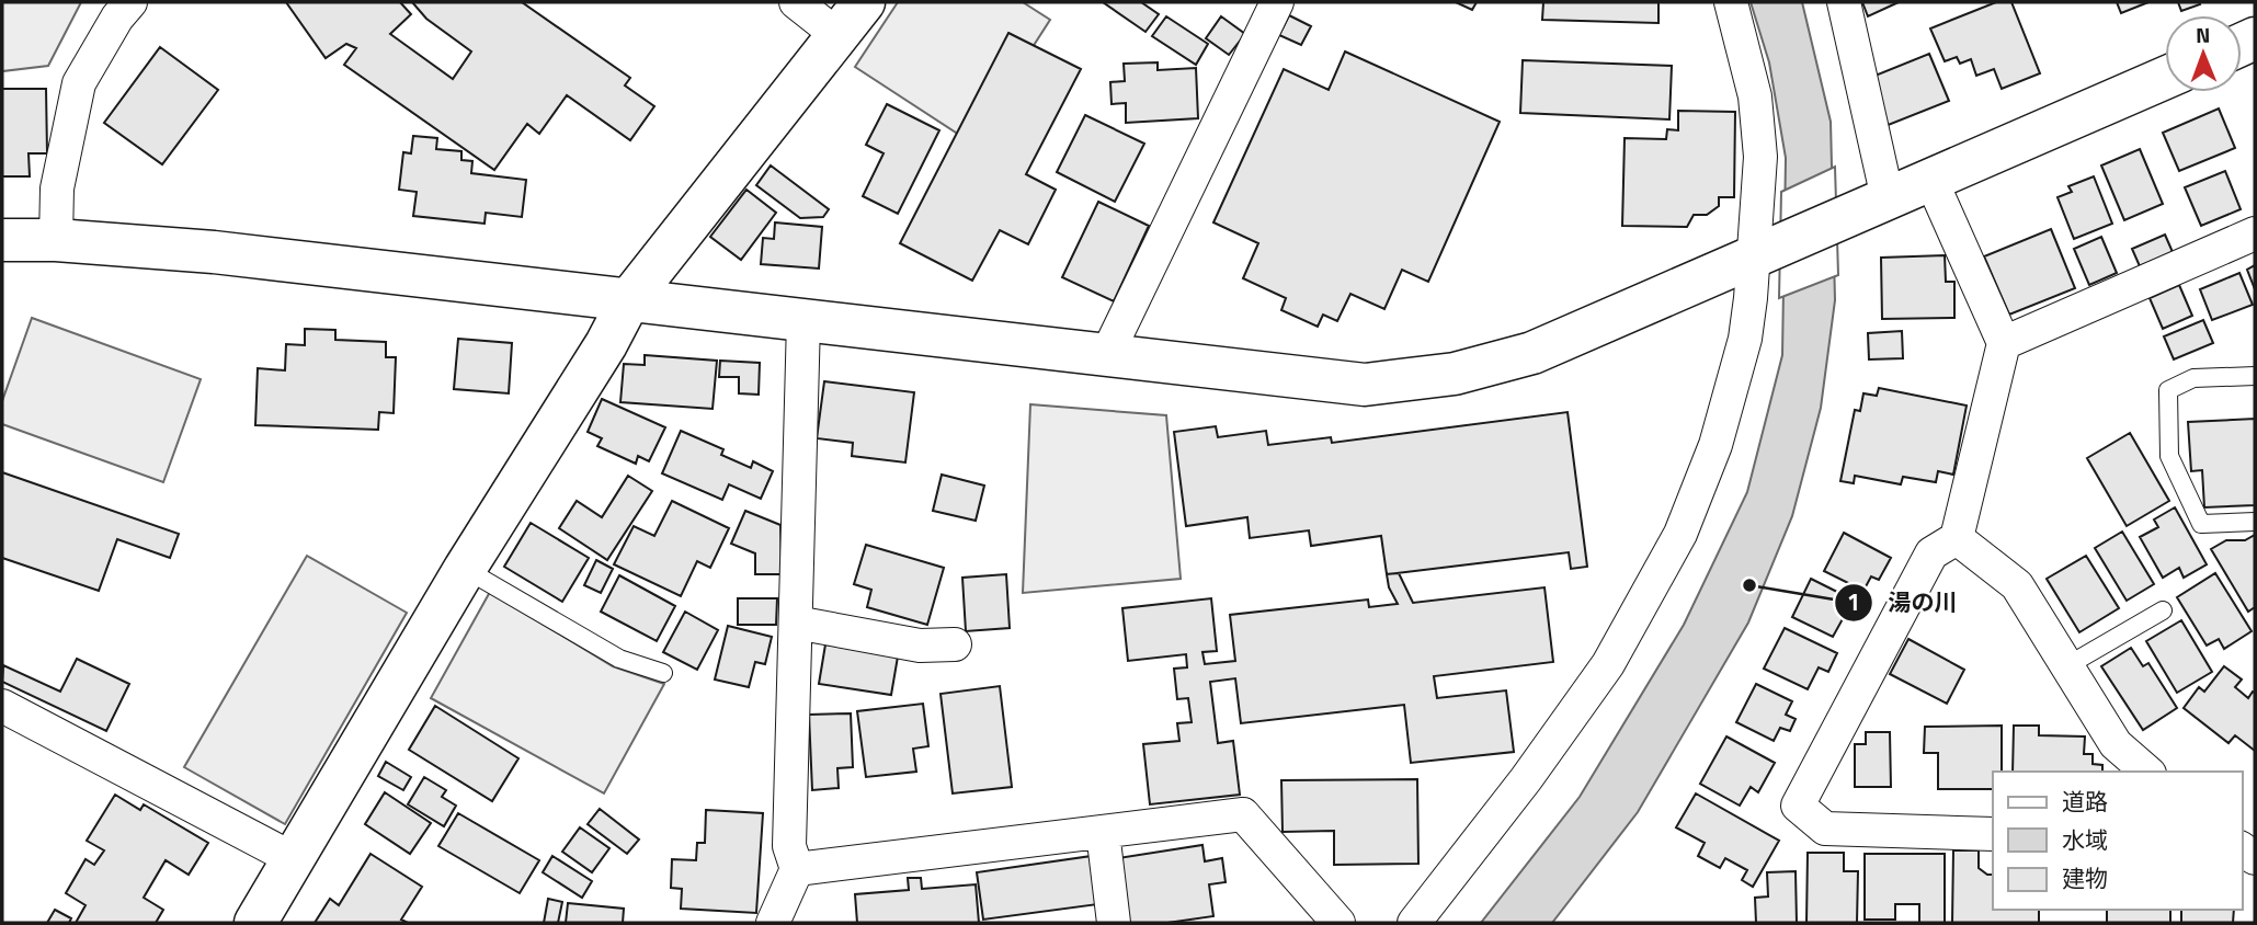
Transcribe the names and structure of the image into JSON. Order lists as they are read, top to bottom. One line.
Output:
{"places":["湯の川"],"legend":["道路","水域","建物"],"north":"top"}
